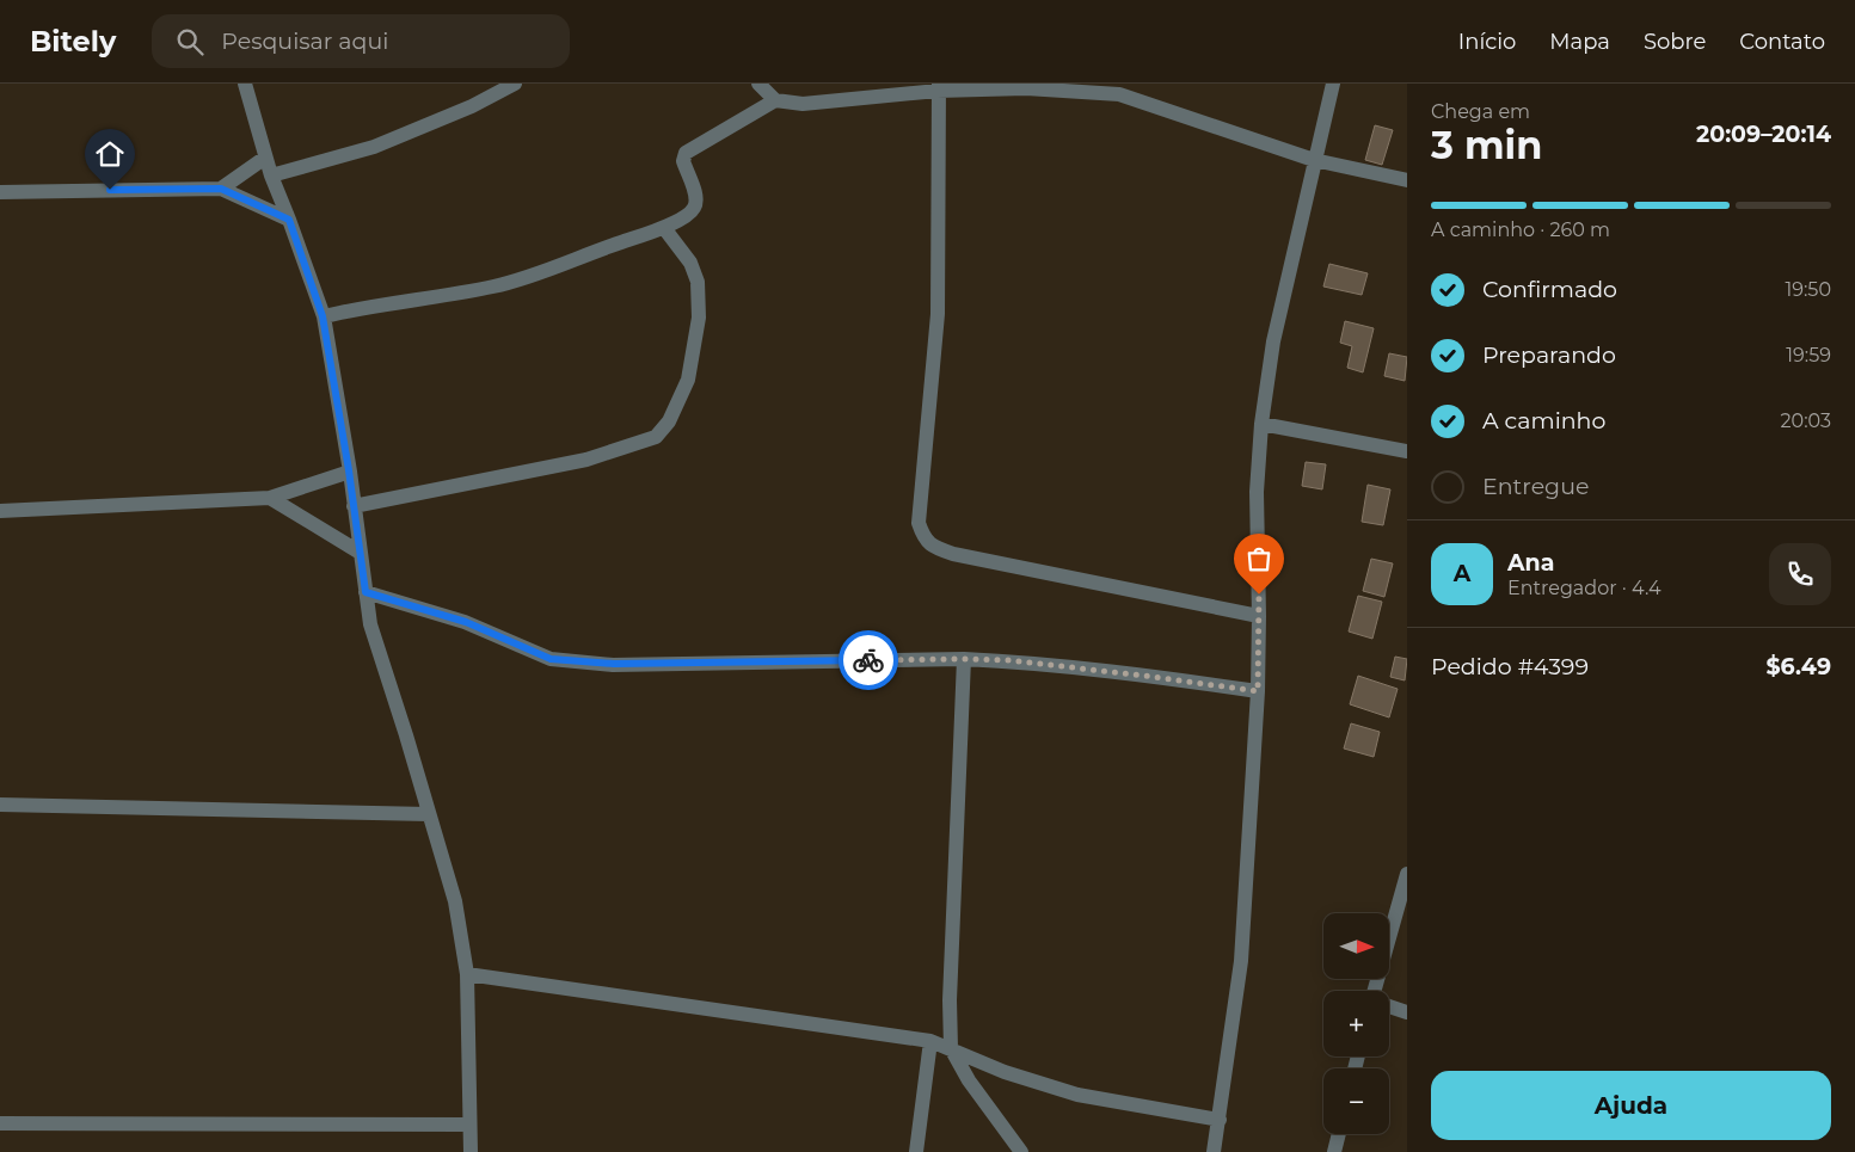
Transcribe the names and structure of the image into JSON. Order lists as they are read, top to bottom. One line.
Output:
{"north":"right","page":{"header":"Bitely","search":"Pesquisar aqui","nav":["Início","Mapa","Sobre","Contato"],"heading":["3 min","Chega em","20:09–20:14"],"panel":["Ana","Entregador · 4.4","Pedido #4399","$6.49"],"bar":"A caminho · 260 m","list":[["Confirmado","19:50"],["Preparando","19:59"],["A caminho","20:03"],"Entregue"],"round":"A","map_buttons":["+","−"],"buttons":"Ajuda"}}
